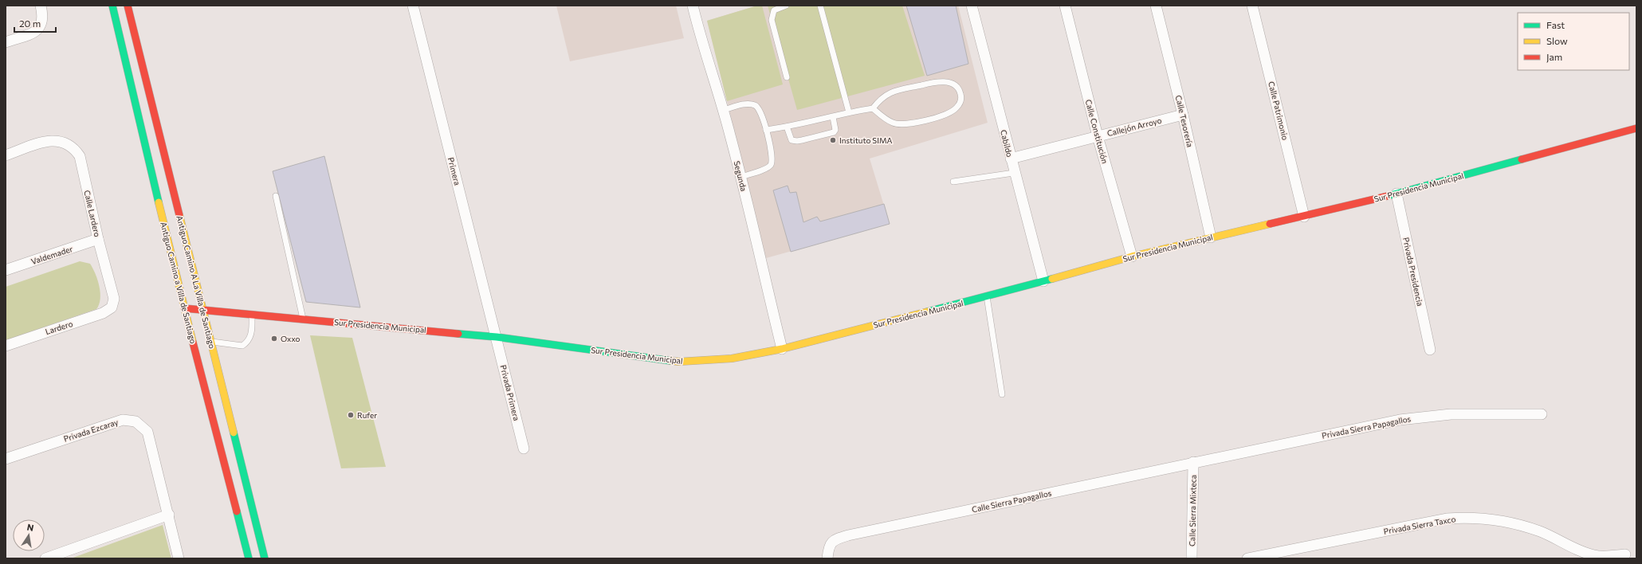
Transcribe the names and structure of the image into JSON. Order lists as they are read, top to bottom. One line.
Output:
{"streets":{"street":["Calle Patrimonio","Calle Tesorería","Callejón Arroyo","Calle Constitución","Cabildo","Primera","Segunda","Sur Presidencia Municipal","Calle Lardero","Valdemader","Privada Presidencia","Antiguo Camino A La Villa de Santiago","Antiguo Camino a Villa de Santiago","Lardero","Privada Primera","Privada Sierra Papagallos","Privada Ezcaray","Calle Sierra Papagallos","Calle Sierra Mixteca","Privada Sierra Taxco"]},"crossings":[["Calle Patrimonio","Sur Presidencia Municipal"],["Calle Tesorería","Callejón Arroyo"],["Calle Tesorería","Sur Presidencia Municipal"],["Callejón Arroyo","Calle Constitución"],["Callejón Arroyo","Cabildo"],["Calle Constitución","Sur Presidencia Municipal"],["Cabildo","Sur Presidencia Municipal"],["Primera","Sur Presidencia Municipal"],["Primera","Privada Primera"],["Segunda","Sur Presidencia Municipal"],["Sur Presidencia Municipal","Privada Presidencia"],["Sur Presidencia Municipal","Antiguo Camino A La Villa de Santiago"],["Sur Presidencia Municipal","Antiguo Camino a Villa de Santiago"],["Sur Presidencia Municipal","Privada Primera"],["Calle Lardero","Valdemader"],["Calle Lardero","Lardero"],["Privada Sierra Papagallos","Calle Sierra Papagallos"],["Privada Sierra Papagallos","Calle Sierra Mixteca"],["Calle Sierra Papagallos","Calle Sierra Mixteca"]],"places":["Instituto SIMA","Oxxo","Rufer"],"legend":["Fast","Slow","Jam"],"scale_bar":"20 m","north":"top"}
